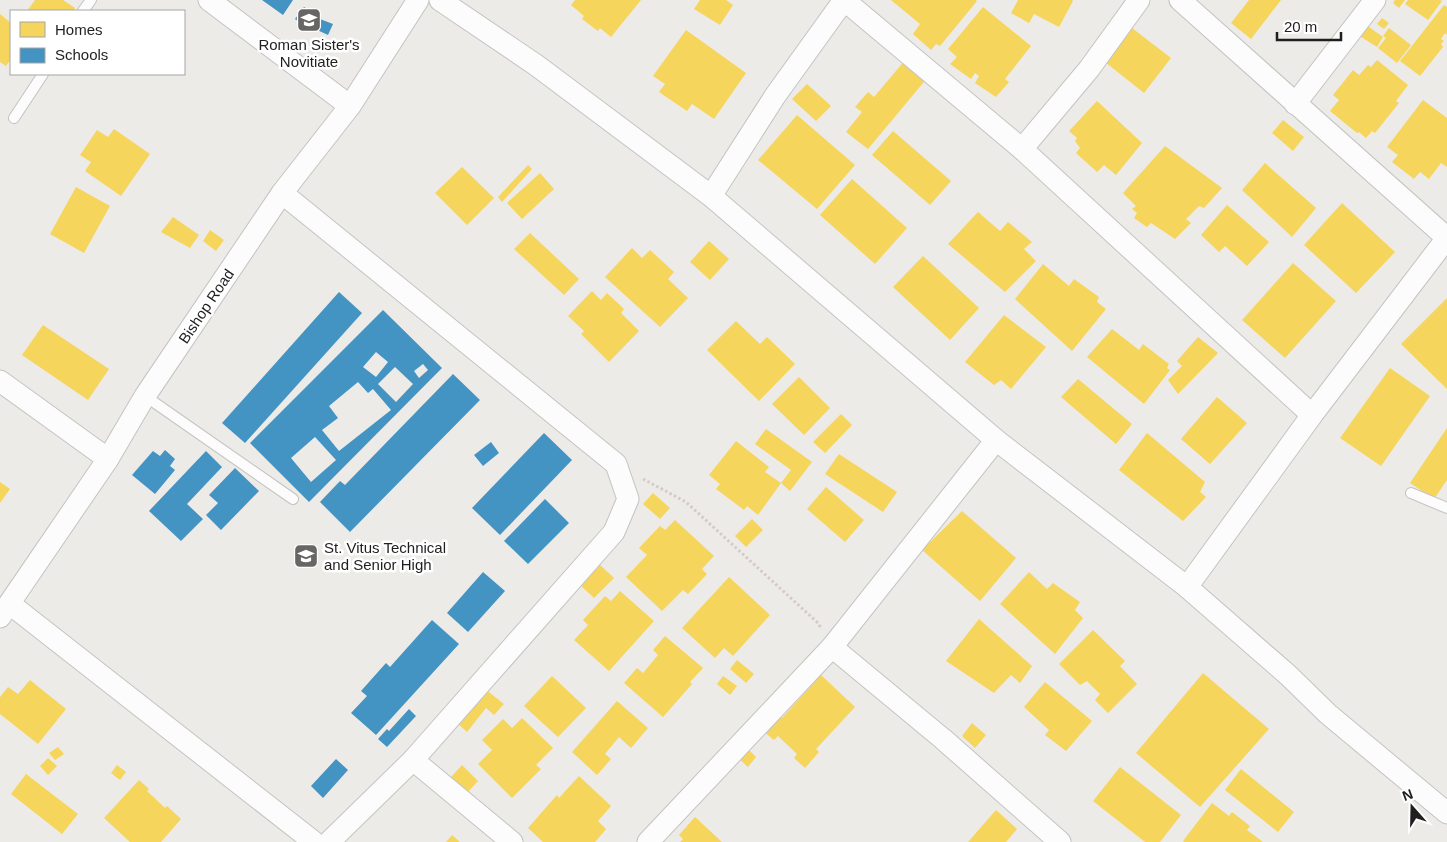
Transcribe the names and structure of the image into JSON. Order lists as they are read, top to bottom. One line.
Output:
{"streets":{"street":["Bishop Road"]},"places":{"school or university":["Roman Sister's Novitiate","St. Vitus Technical and Senior High"]},"legend":["Homes","Schools"],"scale_bar":"20 m","north":"top"}
